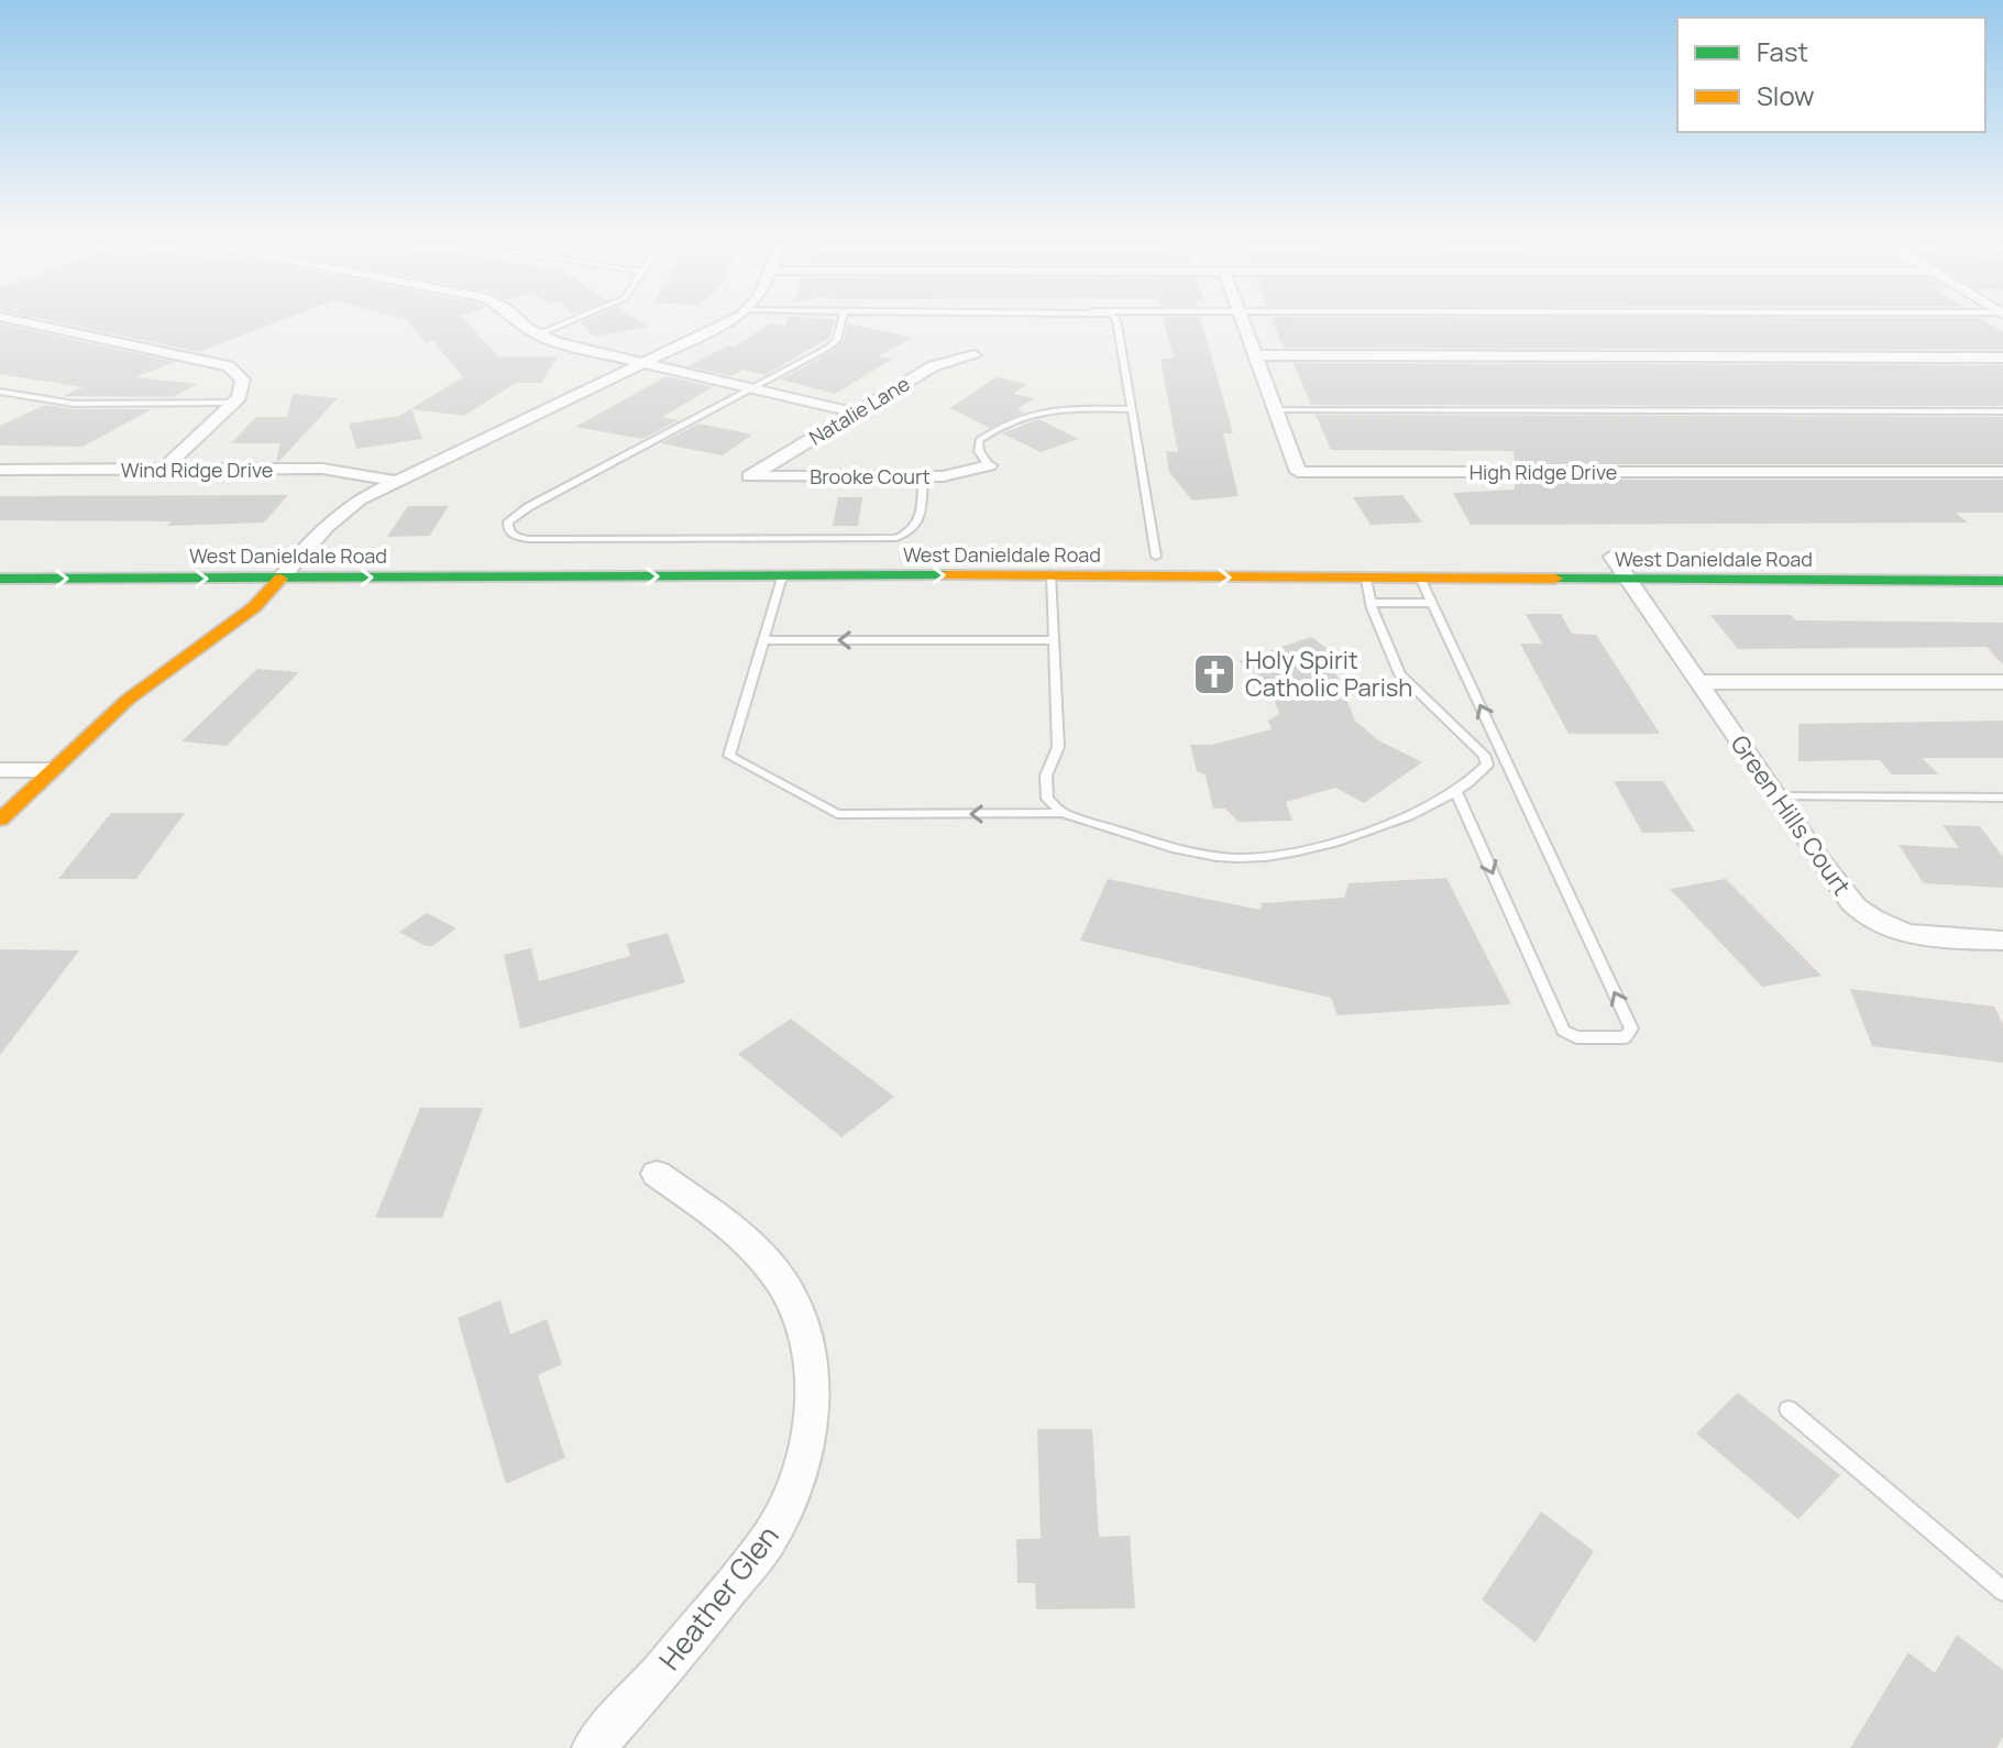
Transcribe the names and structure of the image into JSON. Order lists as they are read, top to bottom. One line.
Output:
{"streets":{"main road":["West Danieldale Road"],"street":["Natalie Lane","Wind Ridge Drive","High Ridge Drive","Brooke Court","Green Hills Court","Heather Glen"]},"crossings":[["Natalie Lane","Brooke Court"],["West Danieldale Road","Green Hills Court"]],"places":{"church":["Holy Spirit Catholic Parish"]},"legend":["Fast","Slow"]}
